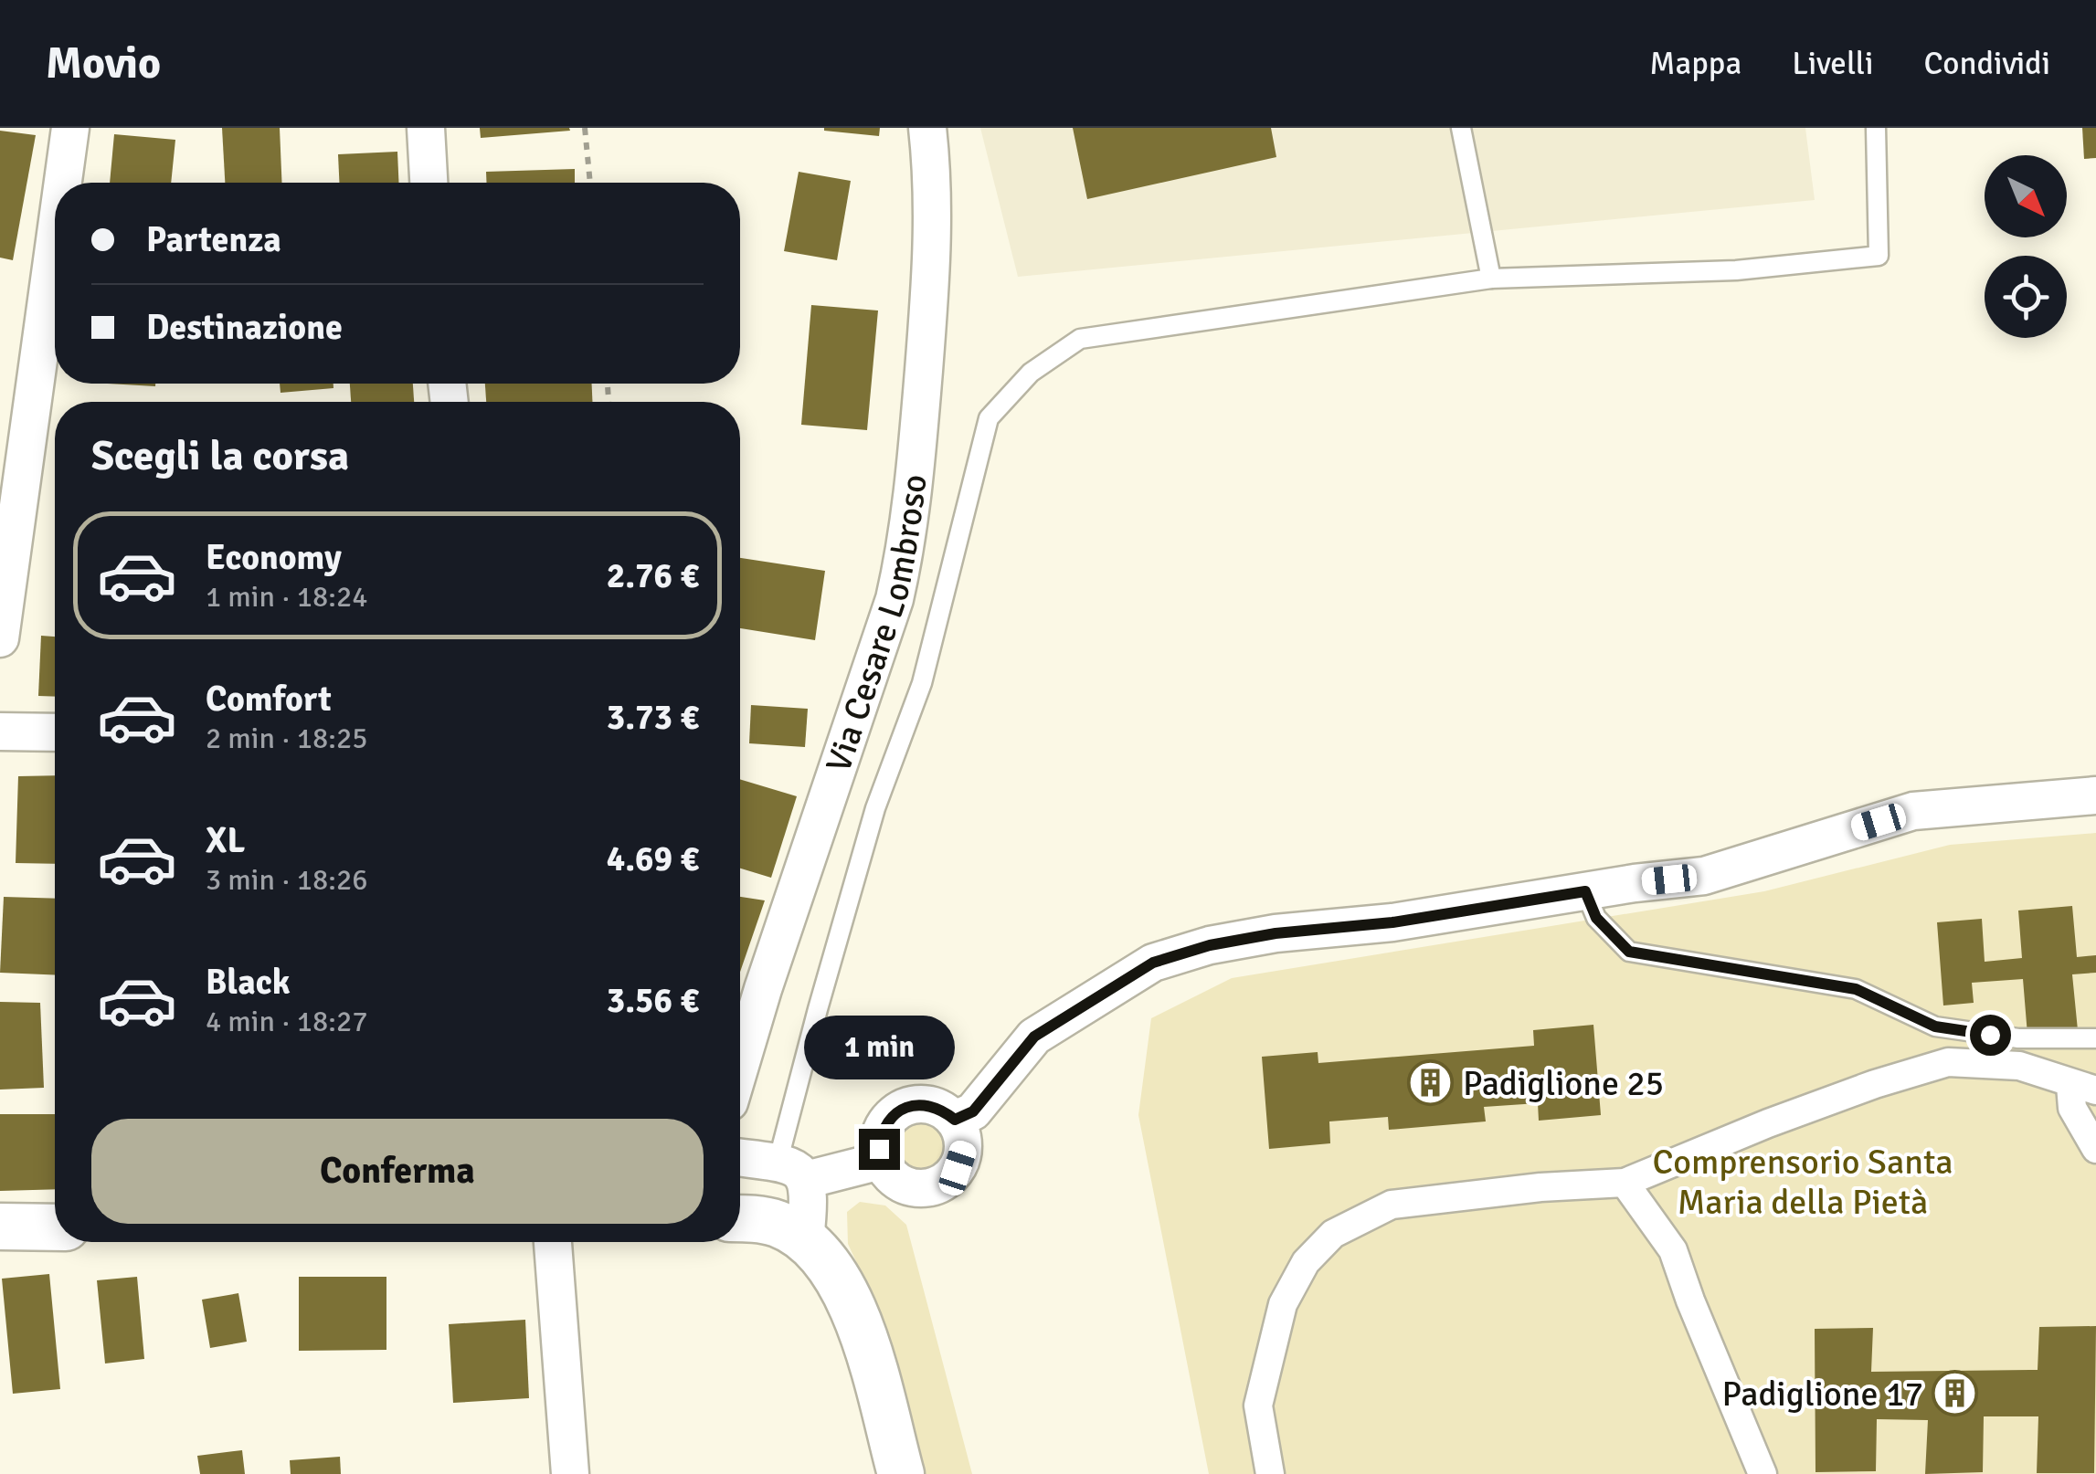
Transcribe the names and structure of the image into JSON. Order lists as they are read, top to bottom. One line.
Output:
{"streets":{"street":["Via Cesare Lombroso"]},"parks":["Comprensorio Santa Maria della Pietà"],"places":{"building":["Padiglione 25","Padiglione 17"]},"north":"bottom right","page":{"header":"Movio","nav":["Mappa","Livelli","Condividi"],"banner":["Partenza","Destinazione"],"heading":"Scegli la corsa","list":[{"name":"Economy","note":"1 min · 18:24","value":"2.76 €"},{"name":"Comfort","note":"2 min · 18:25","value":"3.73 €"},{"name":"XL","note":"3 min · 18:26","value":"4.69 €"},{"name":"Black","note":"4 min · 18:27","value":"3.56 €"}],"bubble":"1 min","buttons":"Conferma"}}
